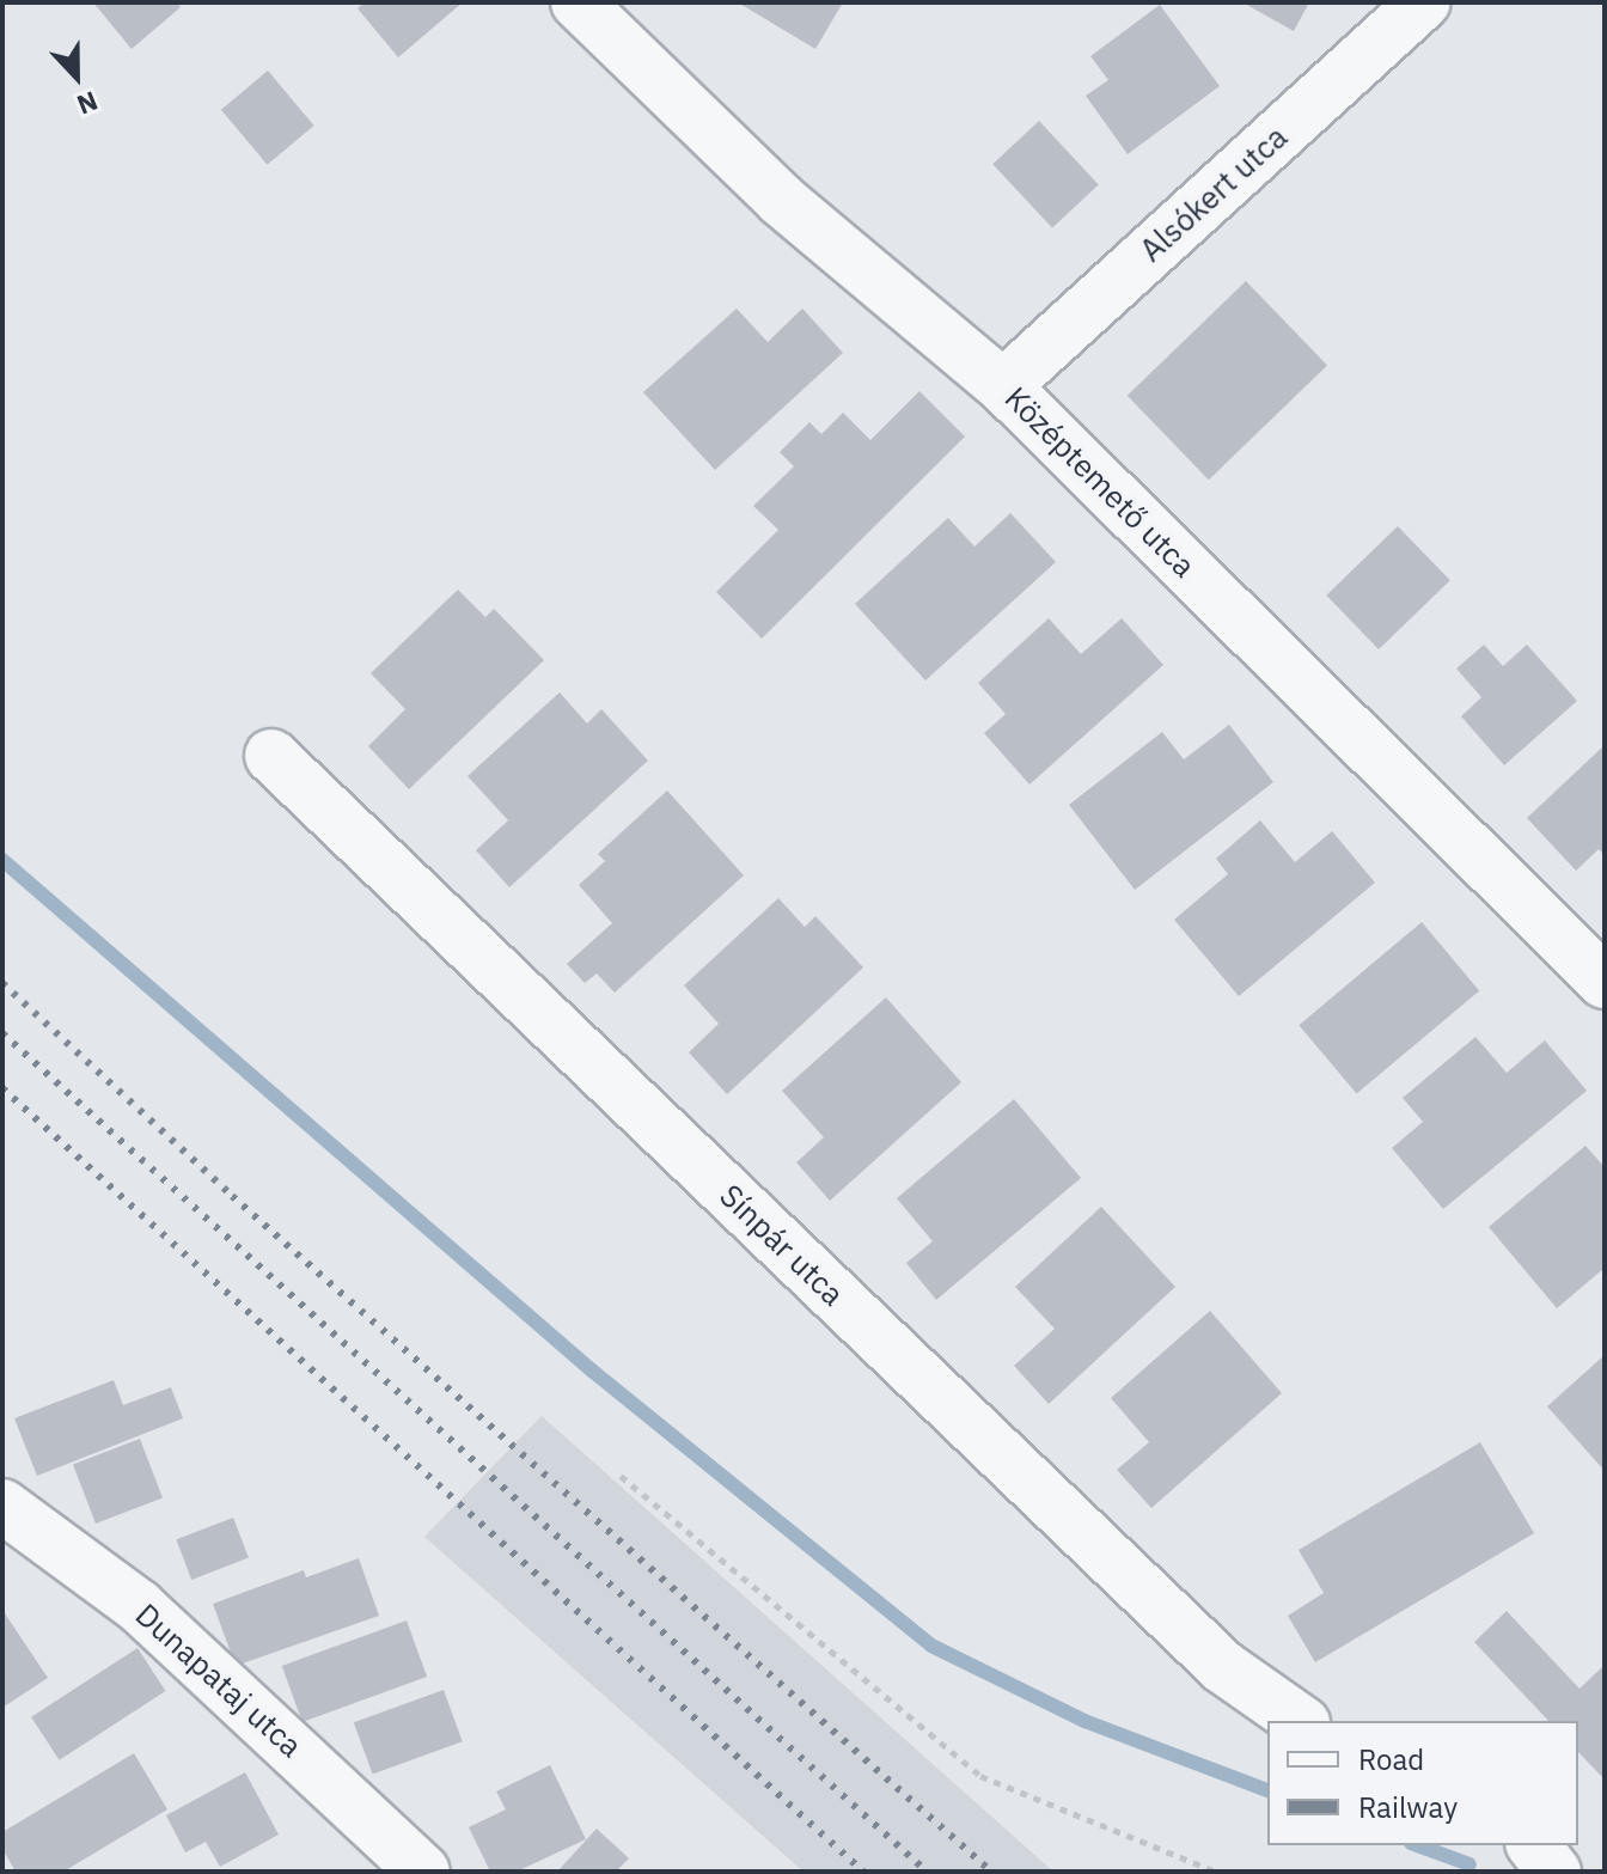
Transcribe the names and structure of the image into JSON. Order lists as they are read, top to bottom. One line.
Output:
{"streets":{"street":["Alsókert utca","Középtemető utca","Sínpár utca","Dunapataj utca"]},"crossings":[["Alsókert utca","Középtemető utca"]],"legend":["Road","Railway"],"north":"bottom"}
